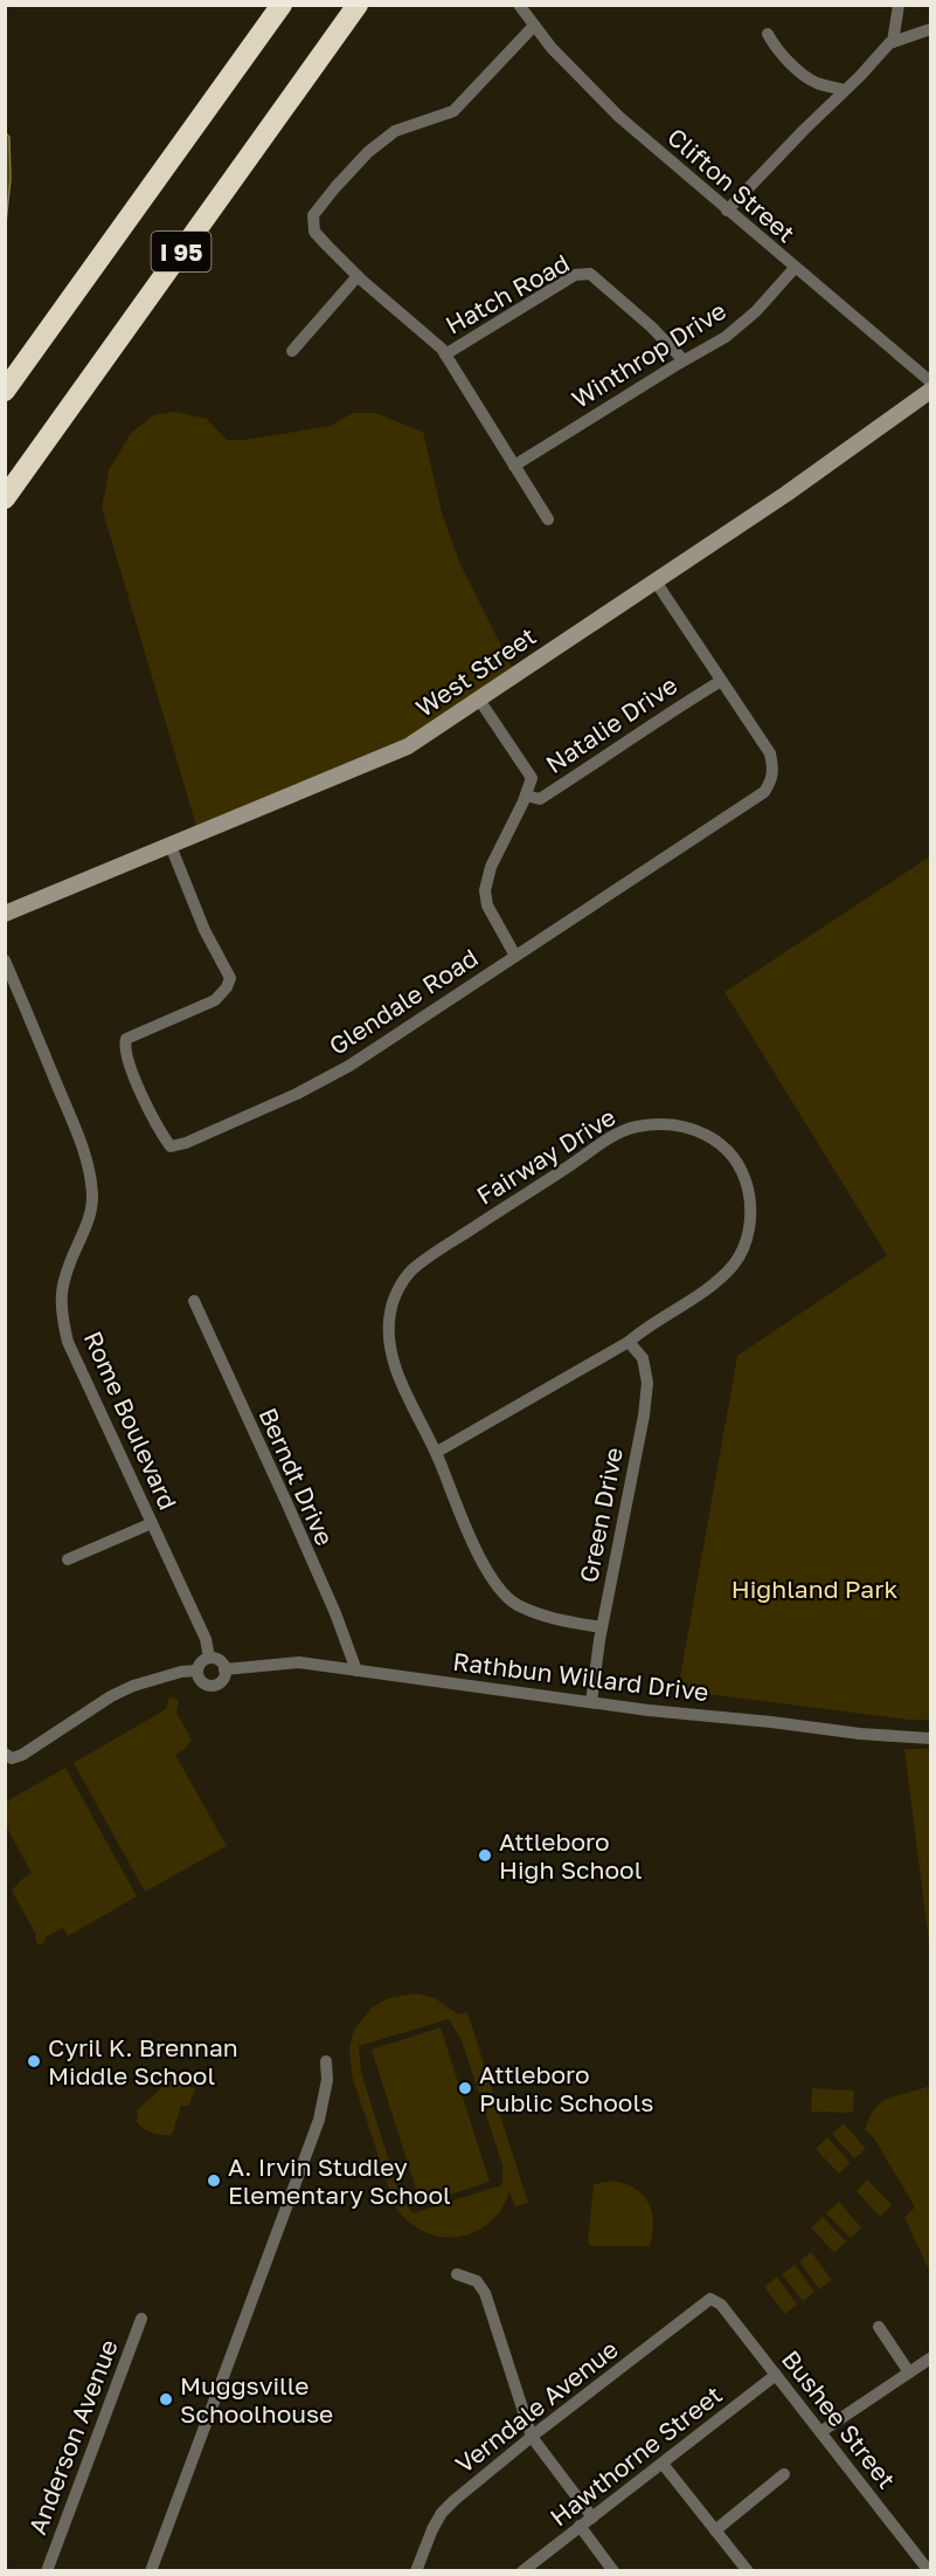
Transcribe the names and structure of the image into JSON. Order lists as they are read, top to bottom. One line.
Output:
{"streets":{"highway":["I 95"],"main road":["West Street"],"street":["Clifton Street","Hatch Road","Winthrop Drive","Natalie Drive","Glendale Road","Fairway Drive","Rome Boulevard","Berndt Drive","Green Drive","Rathbun Willard Drive","Verndale Avenue","Bushee Street","Anderson Avenue","Hawthorne Street"]},"crossings":[["Clifton Street","Winthrop Drive"],["Hatch Road","Winthrop Drive"],["West Street","Glendale Road"],["Natalie Drive","Glendale Road"],["Fairway Drive","Green Drive"],["Rome Boulevard","Rathbun Willard Drive"],["Berndt Drive","Rathbun Willard Drive"],["Green Drive","Rathbun Willard Drive"],["Verndale Avenue","Bushee Street"],["Bushee Street","Hawthorne Street"]],"parks":["Highland Park"],"places":["Attleboro High School","Cyril K. Brennan Middle School","Attleboro Public Schools","A. Irvin Studley Elementary School","Muggsville Schoolhouse"]}
